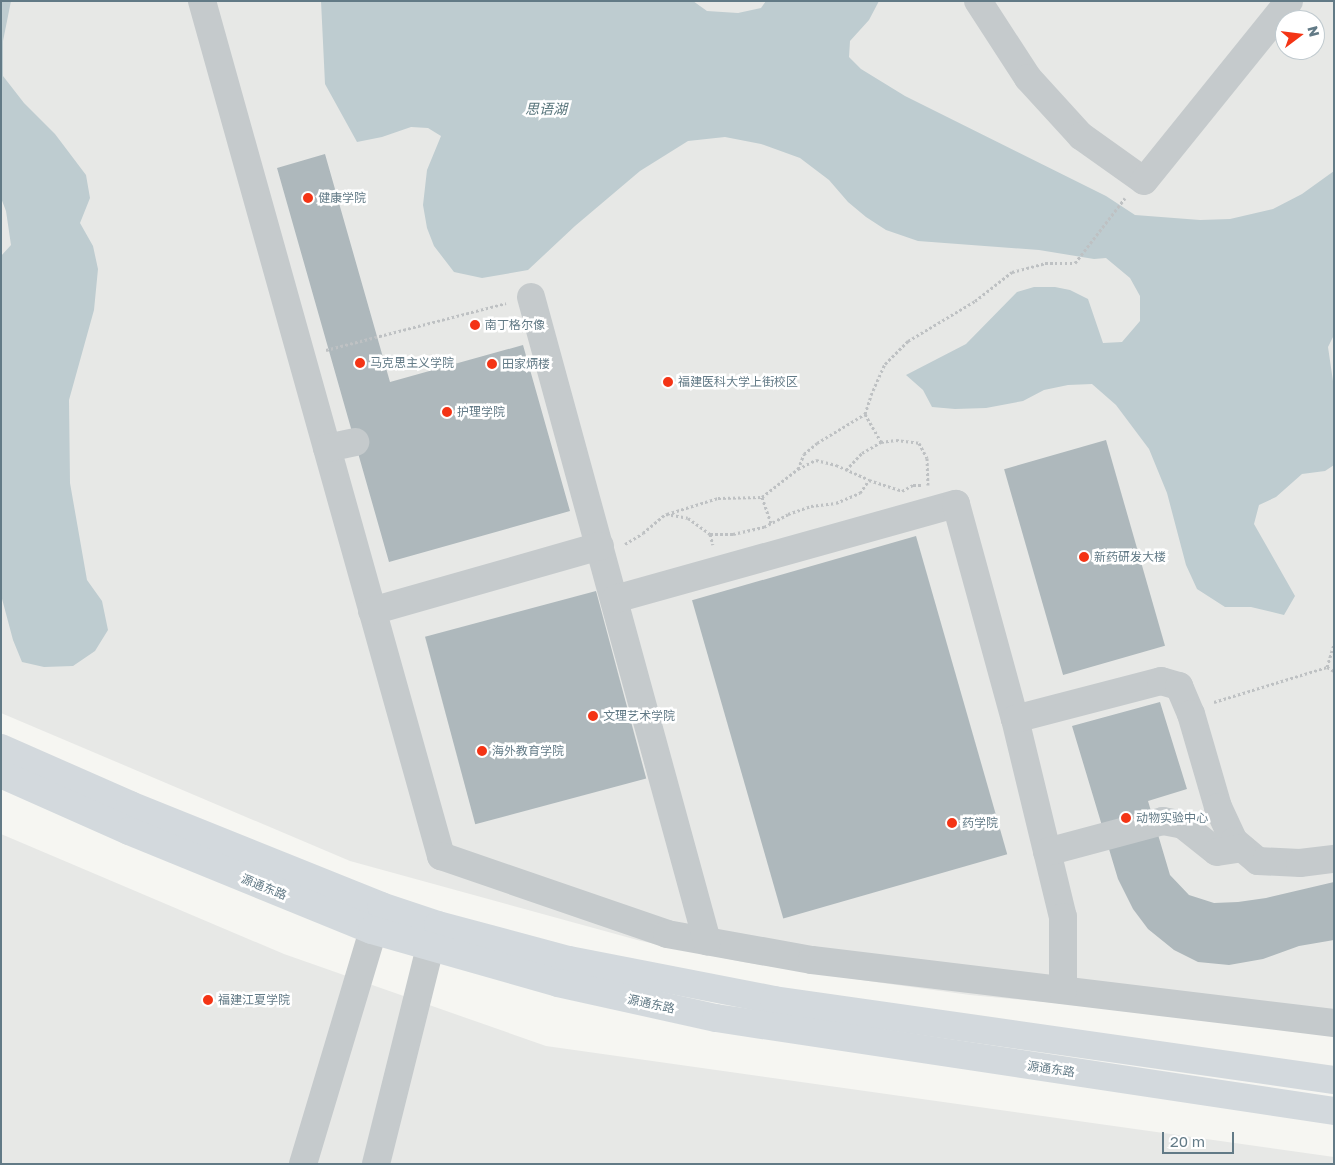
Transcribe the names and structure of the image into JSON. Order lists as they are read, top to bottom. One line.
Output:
{"streets":{"main road":["源通东路"]},"water":["思语湖"],"places":["健康学院","南丁格尔像","马克思主义学院","田家炳楼","福建医科大学上街校区","护理学院","新药研发大楼","文理艺术学院","海外教育学院","动物实验中心","药学院","福建江夏学院"],"scale_bar":"20 m","north":"right"}
